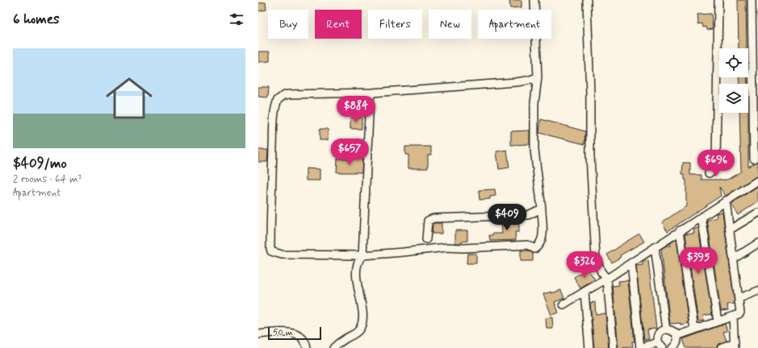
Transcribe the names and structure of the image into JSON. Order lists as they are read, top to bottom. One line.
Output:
{"scale_bar":"50 m","page":{"heading":"6 homes","chip":["Buy","Rent","Filters","New","Apartment"],"list":[{"name":"$409/mo","note":"2 rooms · 64 m² · Apartment"}],"price":["$884","$657","$696","$409","$395","$326"],"scale":"50 m"}}
